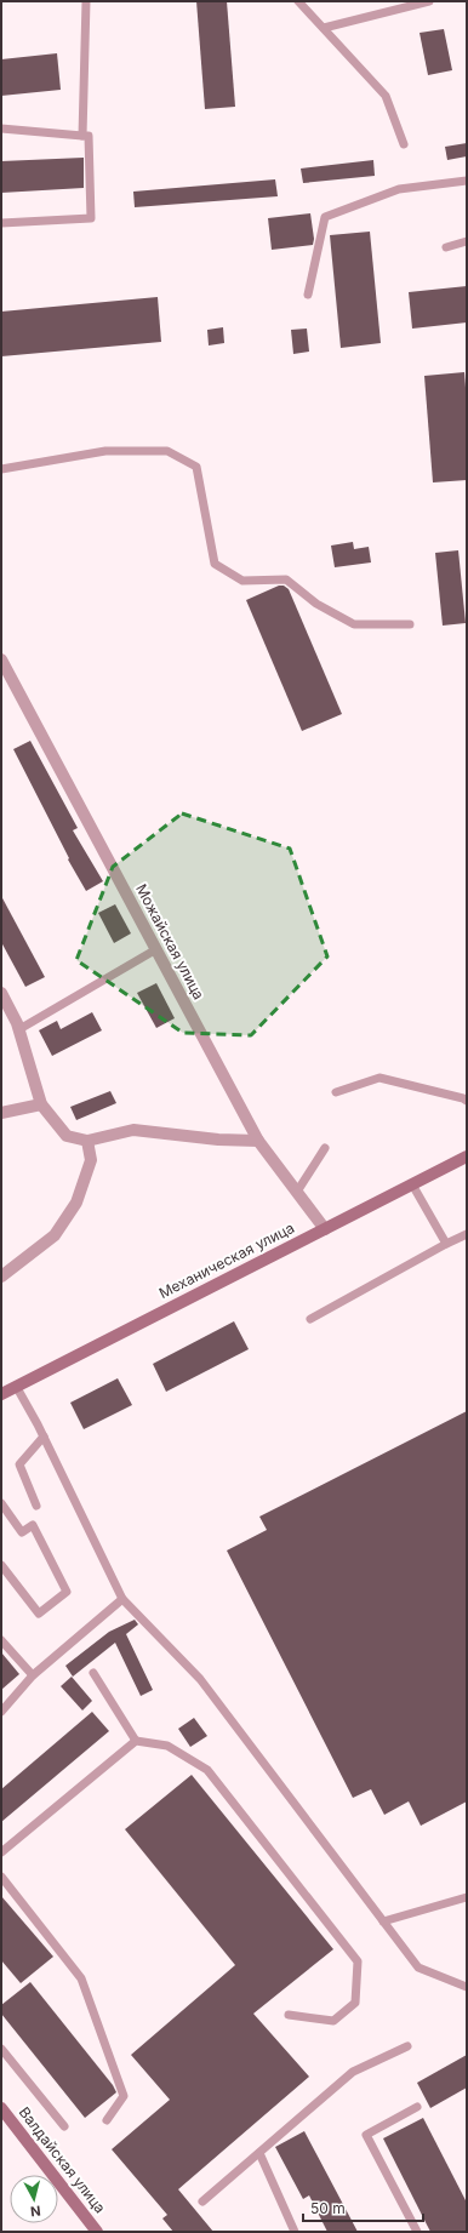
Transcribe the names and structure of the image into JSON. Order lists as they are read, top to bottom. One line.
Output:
{"streets":{"street":["Можайская улица","Механическая улица","Валдайская улица"]},"crossings":[["Можайская улица","Механическая улица"]],"scale_bar":"50 m","north":"bottom"}
